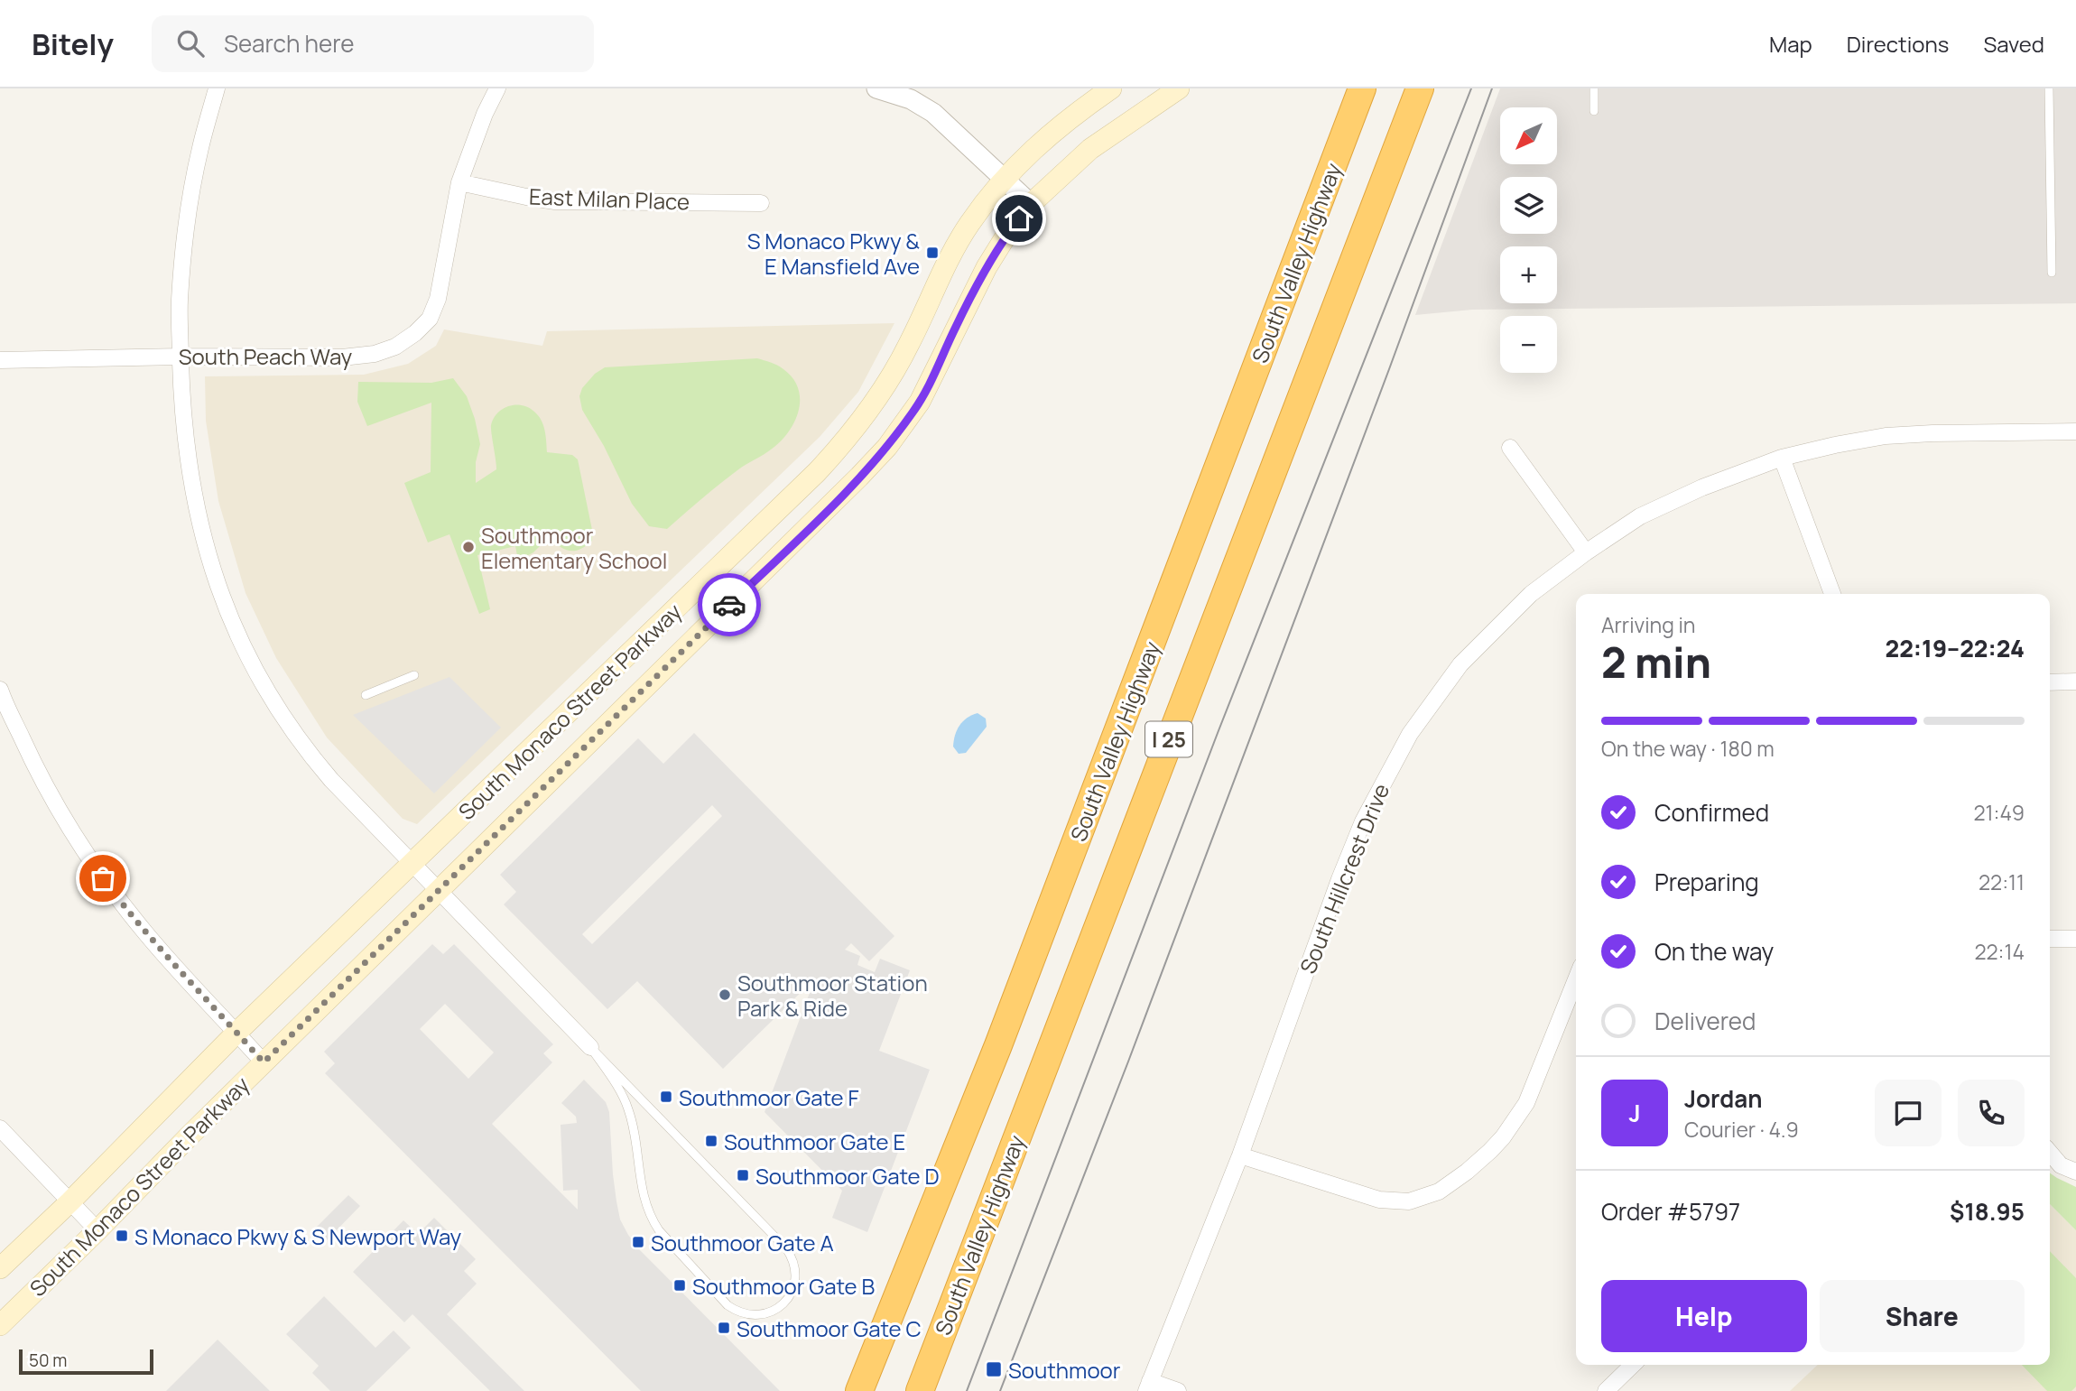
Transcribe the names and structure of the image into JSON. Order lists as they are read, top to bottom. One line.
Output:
{"streets":{"highway":["South Valley Highway","I 25"],"main road":["South Monaco Street Parkway"],"street":["East Milan Place","South Peach Way","South Hillcrest Drive"]},"crossings":[["East Milan Place","South Peach Way"]],"places":{"transit":["S Monaco Pkwy & E Mansfield Ave","Southmoor Gate F","Southmoor Gate E","Southmoor Gate D","S Monaco Pkwy & S Newport Way","Southmoor Gate A","Southmoor Gate B","Southmoor Gate C","Southmoor"],"other":["Southmoor Elementary School","Southmoor Station Park & Ride"]},"scale_bar":"50 m","north":"bottom left","page":{"header":"Bitely","search":"Search here","nav":["Map","Directions","Saved"],"map_buttons":["+","−"],"heading":["2 min","Arriving in","22:19–22:24"],"panel":["Jordan","Courier · 4.9","Order #5797","$18.95"],"bar":"On the way · 180 m","list":[["Confirmed","21:49"],["Preparing","22:11"],["On the way","22:14"],"Delivered"],"round":"J","buttons":["Help","Share"],"scale":"50 m"}}
